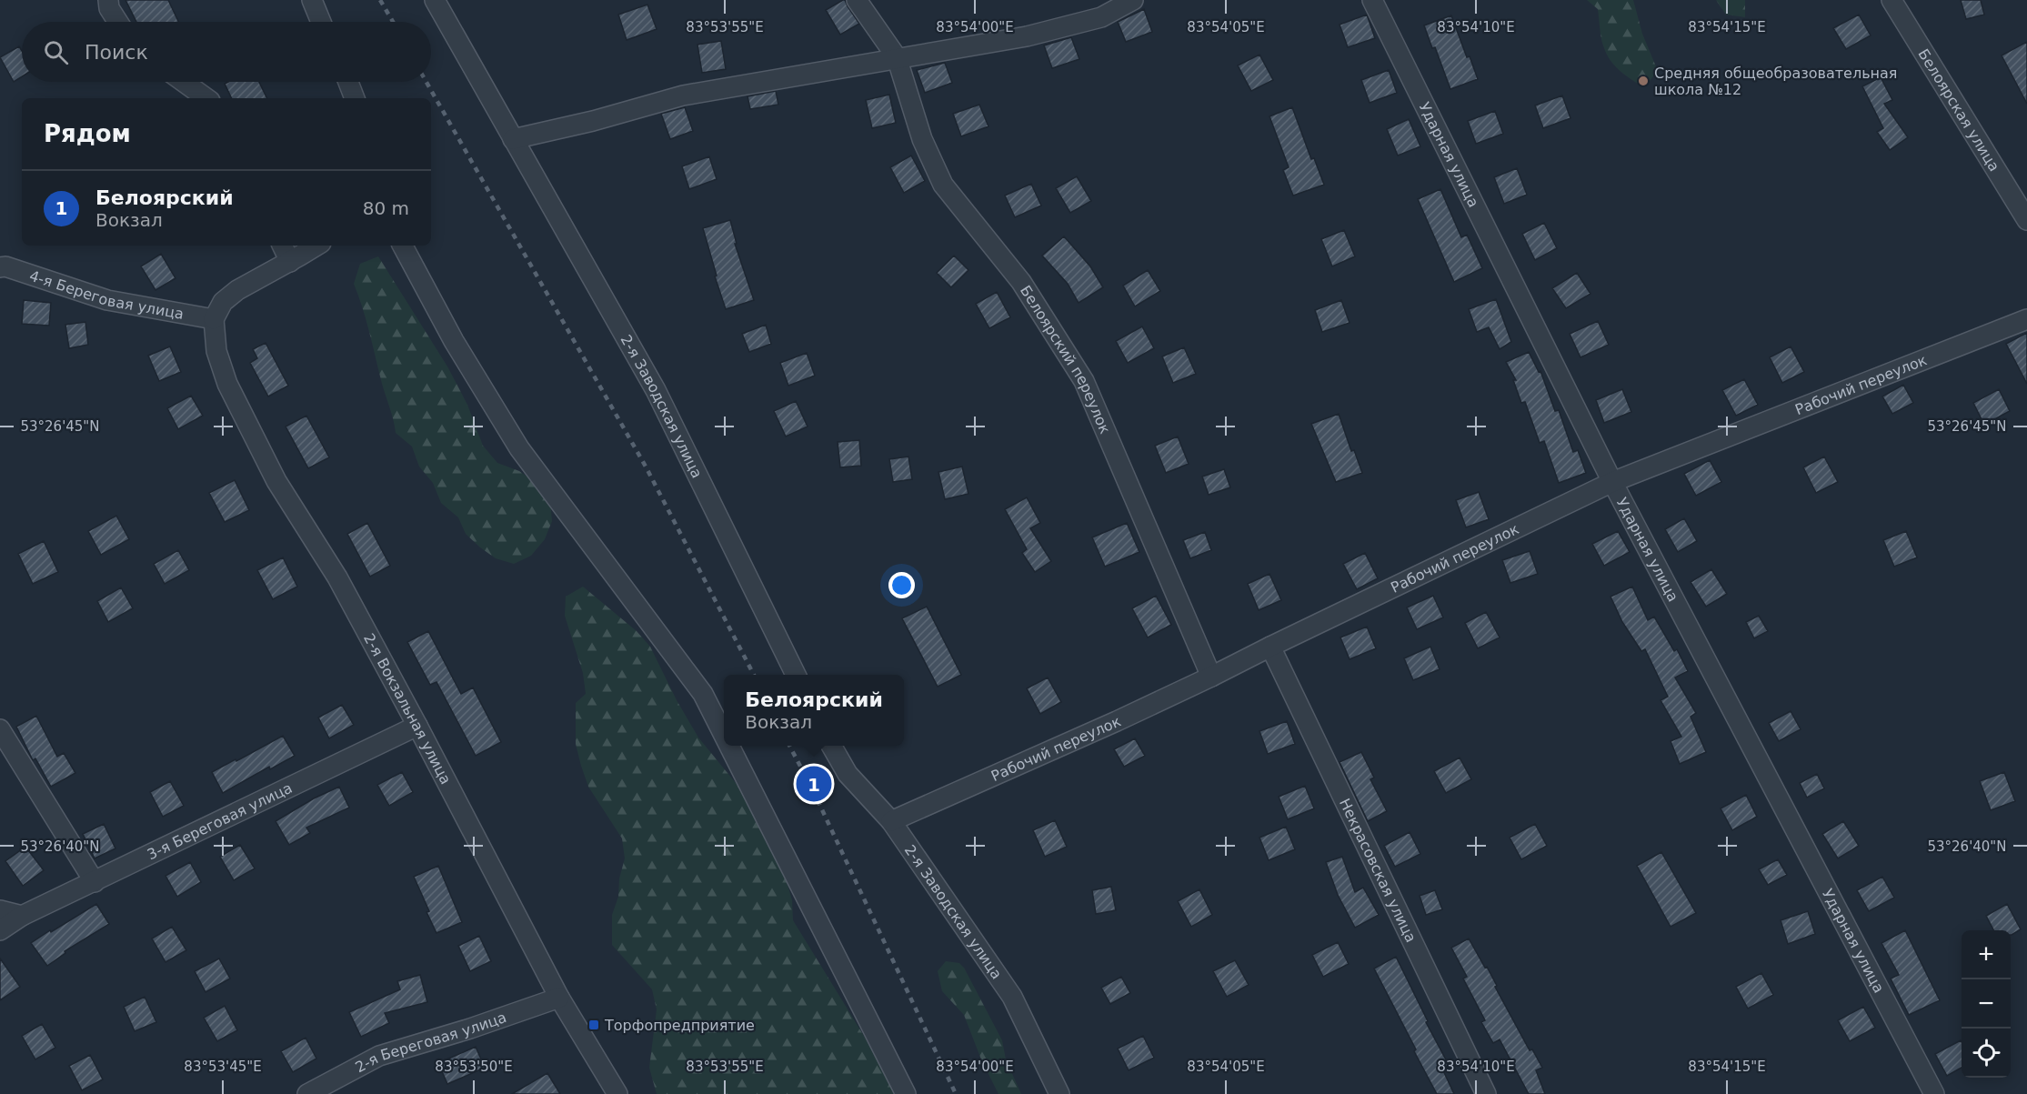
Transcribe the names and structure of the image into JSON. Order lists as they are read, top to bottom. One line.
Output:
{"streets":{"street":["Белоярская улица","Ударная улица","4-я Береговая улица","Белоярский переулок","Рабочий переулок","2-я Заводская улица","2-я Вокзальная улица","3-я Береговая улица","Некрасовская улица","2-я Береговая улица"]},"crossings":[["Ударная улица","Рабочий переулок"],["4-я Береговая улица","2-я Вокзальная улица"],["Белоярский переулок","Рабочий переулок"],["Рабочий переулок","2-я Заводская улица"],["Рабочий переулок","Некрасовская улица"],["2-я Вокзальная улица","3-я Береговая улица"],["2-я Вокзальная улица","2-я Береговая улица"]],"places":{"other":["Средняя общеобразовательная школа №12"],"transit":["Торфопредприятие"]},"page":{"search":"Поиск","heading":"Рядом","list":[{"mark":"1","name":"Белоярский","note":"Вокзал","value":"80 m"}],"popup":["Белоярский","Вокзал"],"pins":"1","map_buttons":["+","−"]},"coordinates":["83°53'55\"E","83°54'00\"E","83°54'05\"E","83°54'10\"E","83°54'15\"E","53°26'45\"N","53°26'40\"N","83°53'45\"E","83°53'50\"E"]}
